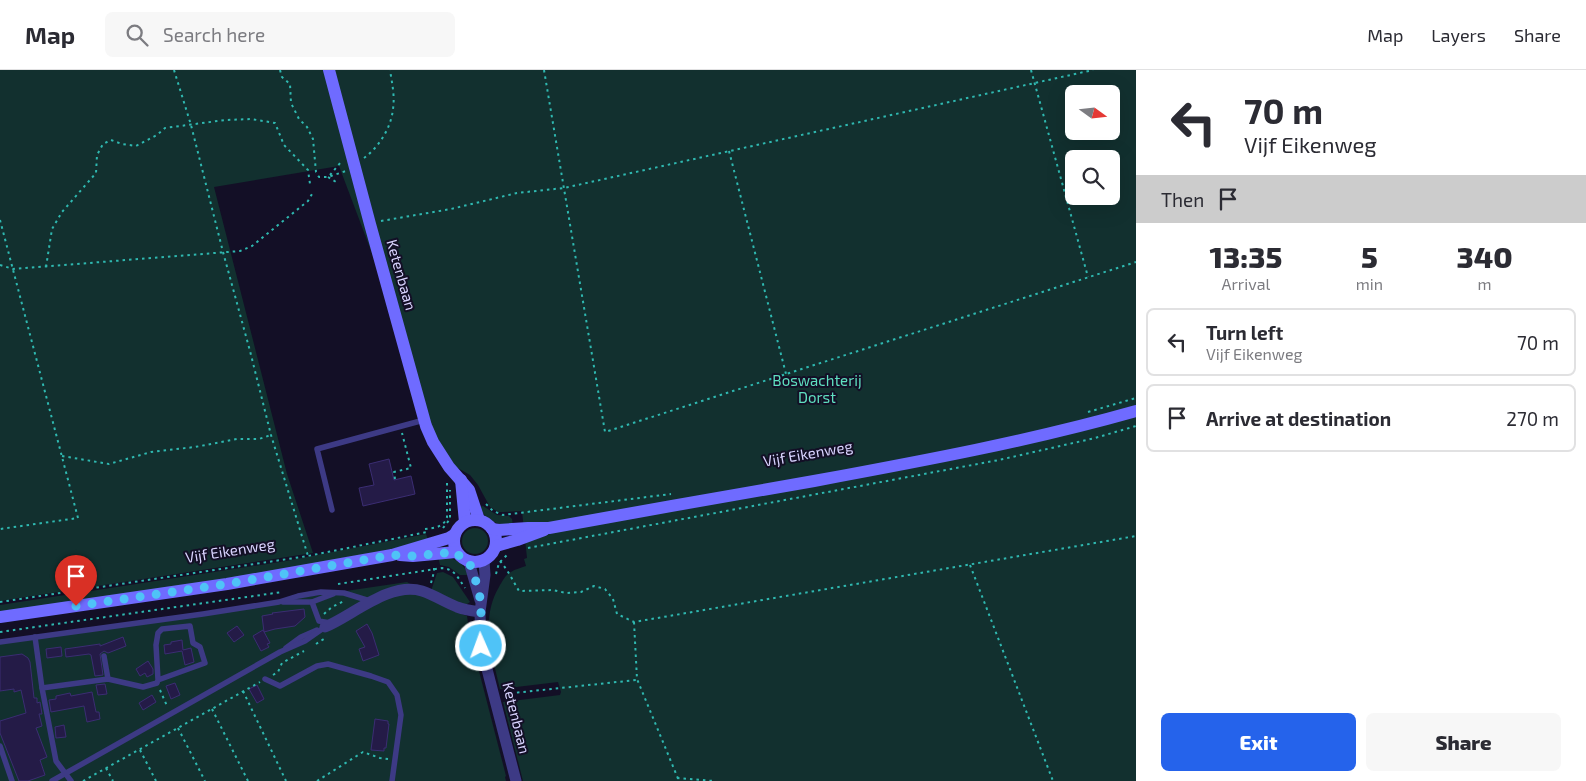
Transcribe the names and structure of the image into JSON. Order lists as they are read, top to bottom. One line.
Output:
{"streets":{"main road":["Ketenbaan","Vijf Eikenweg"]},"crossings":[["Ketenbaan","Vijf Eikenweg"]],"parks":["Boswachterij Dorst"],"north":"right","page":{"header":"Map","search":"Search here","nav":["Map","Layers","Share"],"turn":["70 m","Vijf Eikenweg"],"then":"Then","eta":["13:35","Arrival","5","min","340","m"],"list":[{"name":"Turn left","note":"Vijf Eikenweg","value":"70 m"},{"name":"Arrive at destination","value":"270 m"}],"buttons":["Exit","Share"]}}
